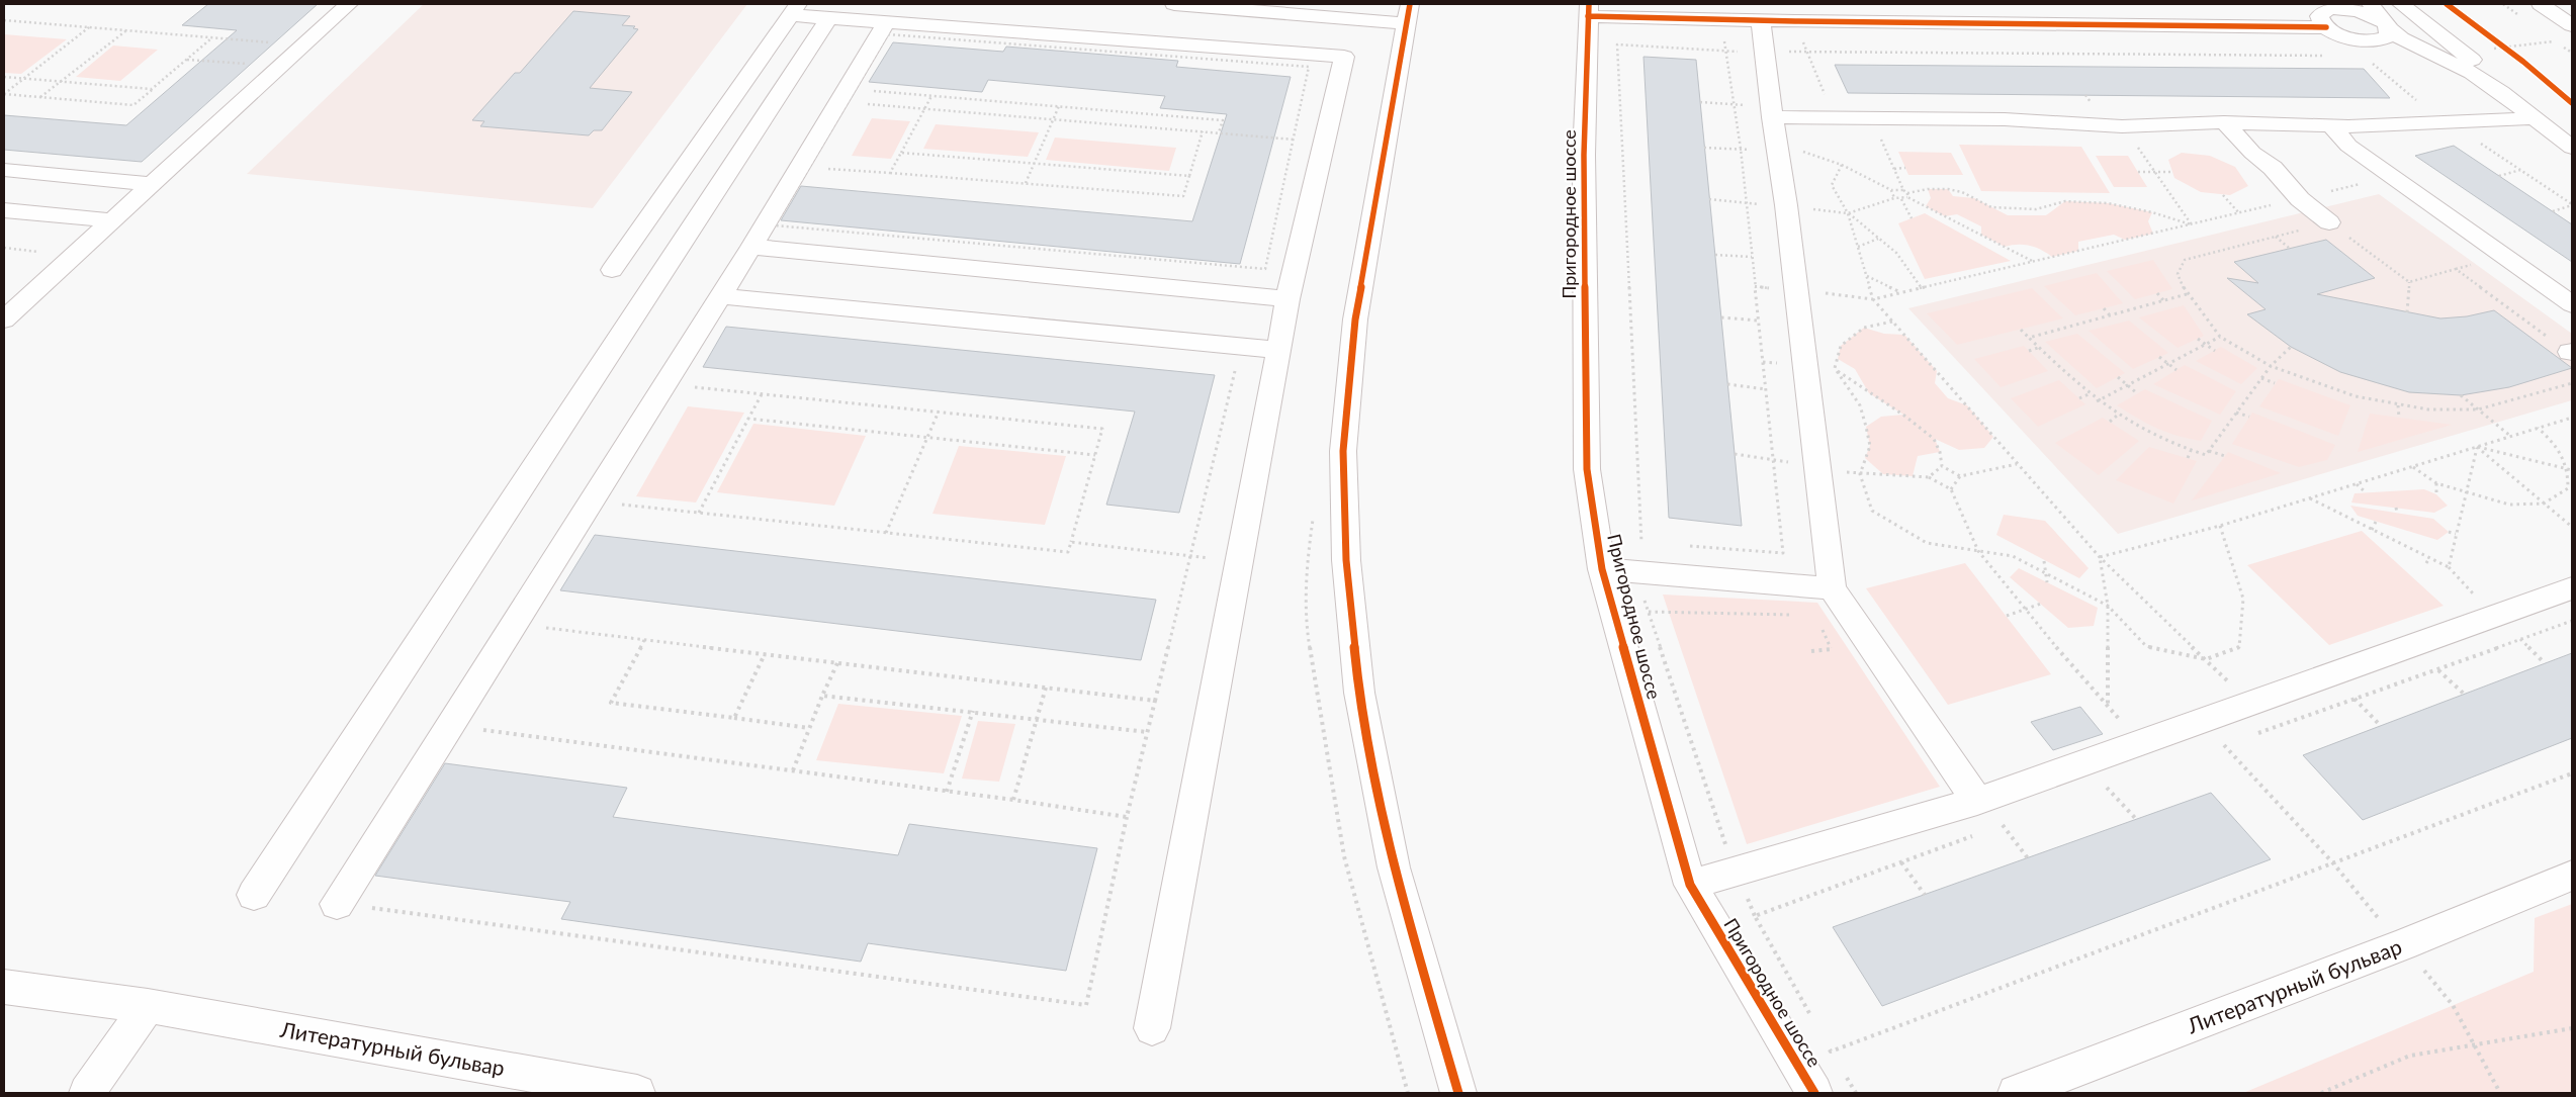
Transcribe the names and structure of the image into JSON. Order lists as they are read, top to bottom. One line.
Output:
{"streets":{"street":["Пригородное шоссе","Литературный бульвар"]}}
